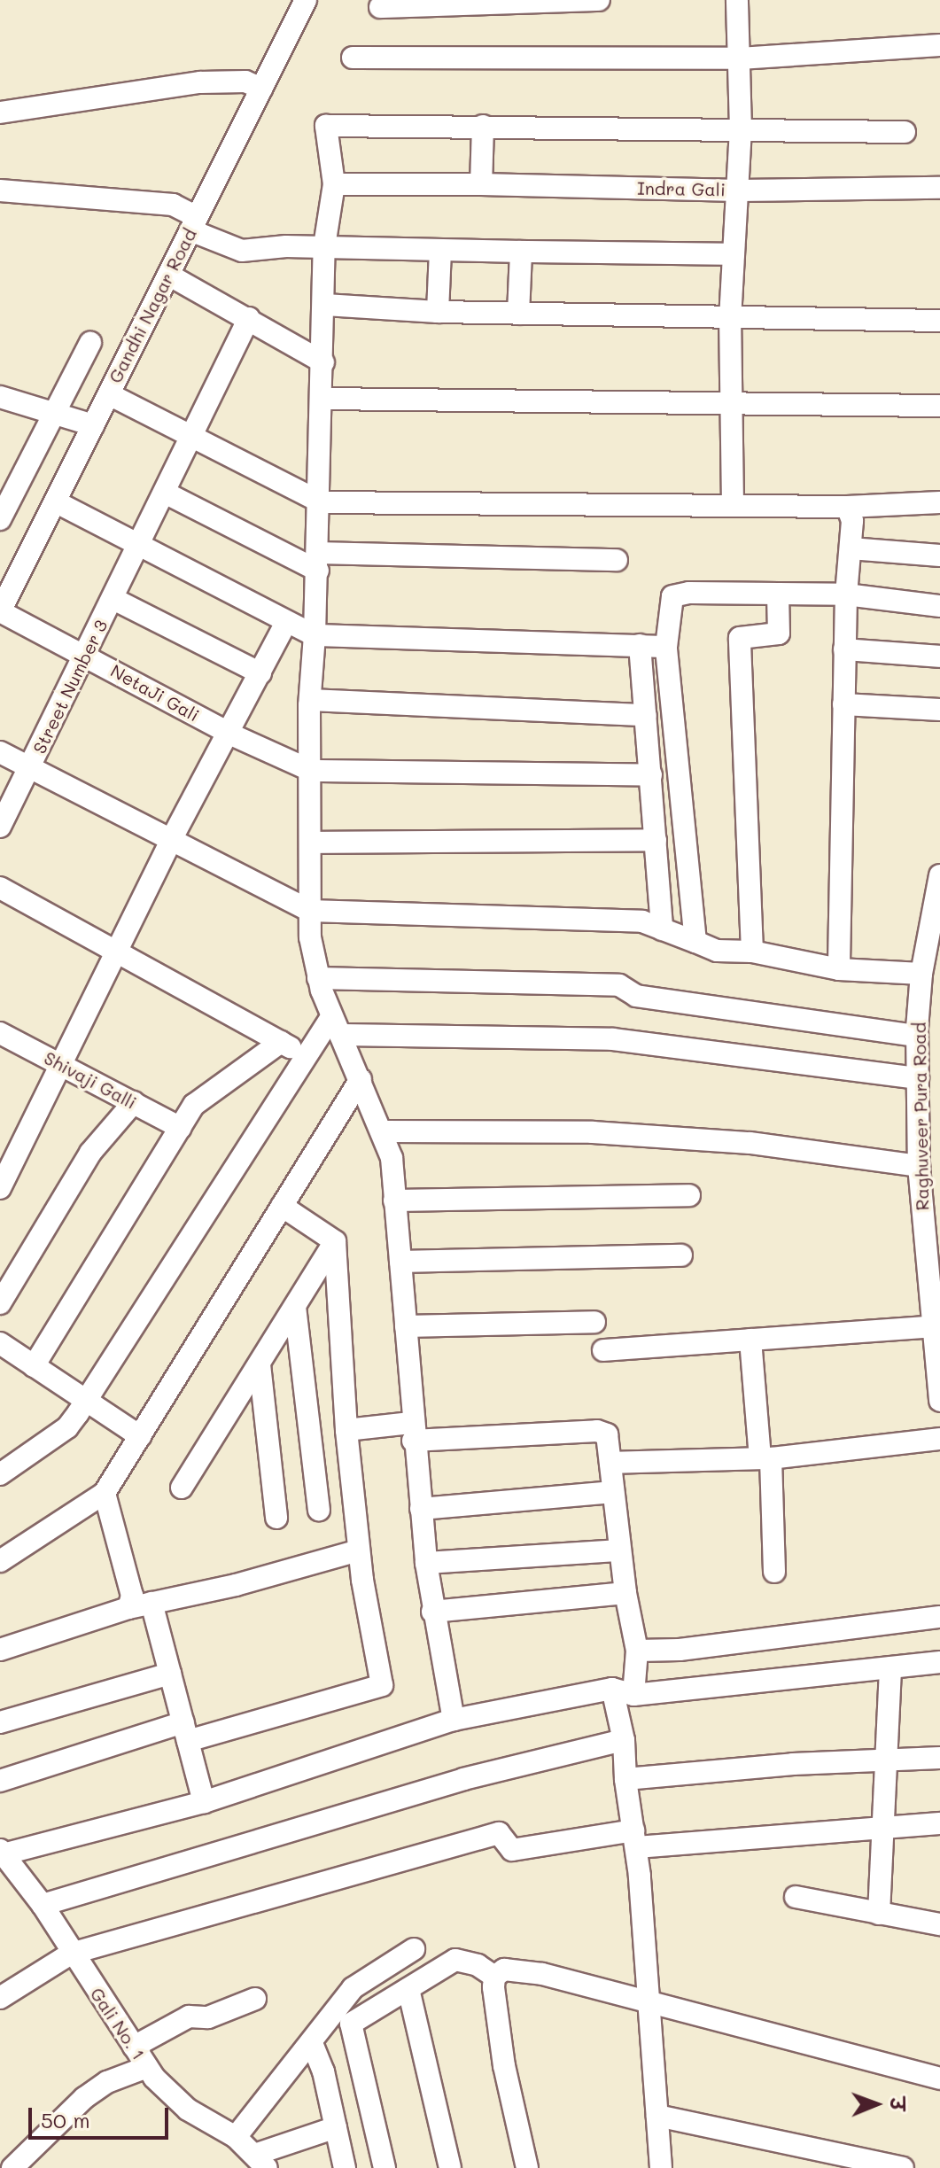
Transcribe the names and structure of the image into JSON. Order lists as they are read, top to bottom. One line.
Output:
{"streets":{"street":["Indra Gali","Gandhi Nagar Road","Street Number 3","NetaJi Gali","Shivaji Galli","Raghuveer Pura Road","Gali No. 1"]},"crossings":[["Gandhi Nagar Road","NetaJi Gali"],["Street Number 3","NetaJi Gali"]],"scale_bar":"50 m","north":"right"}
